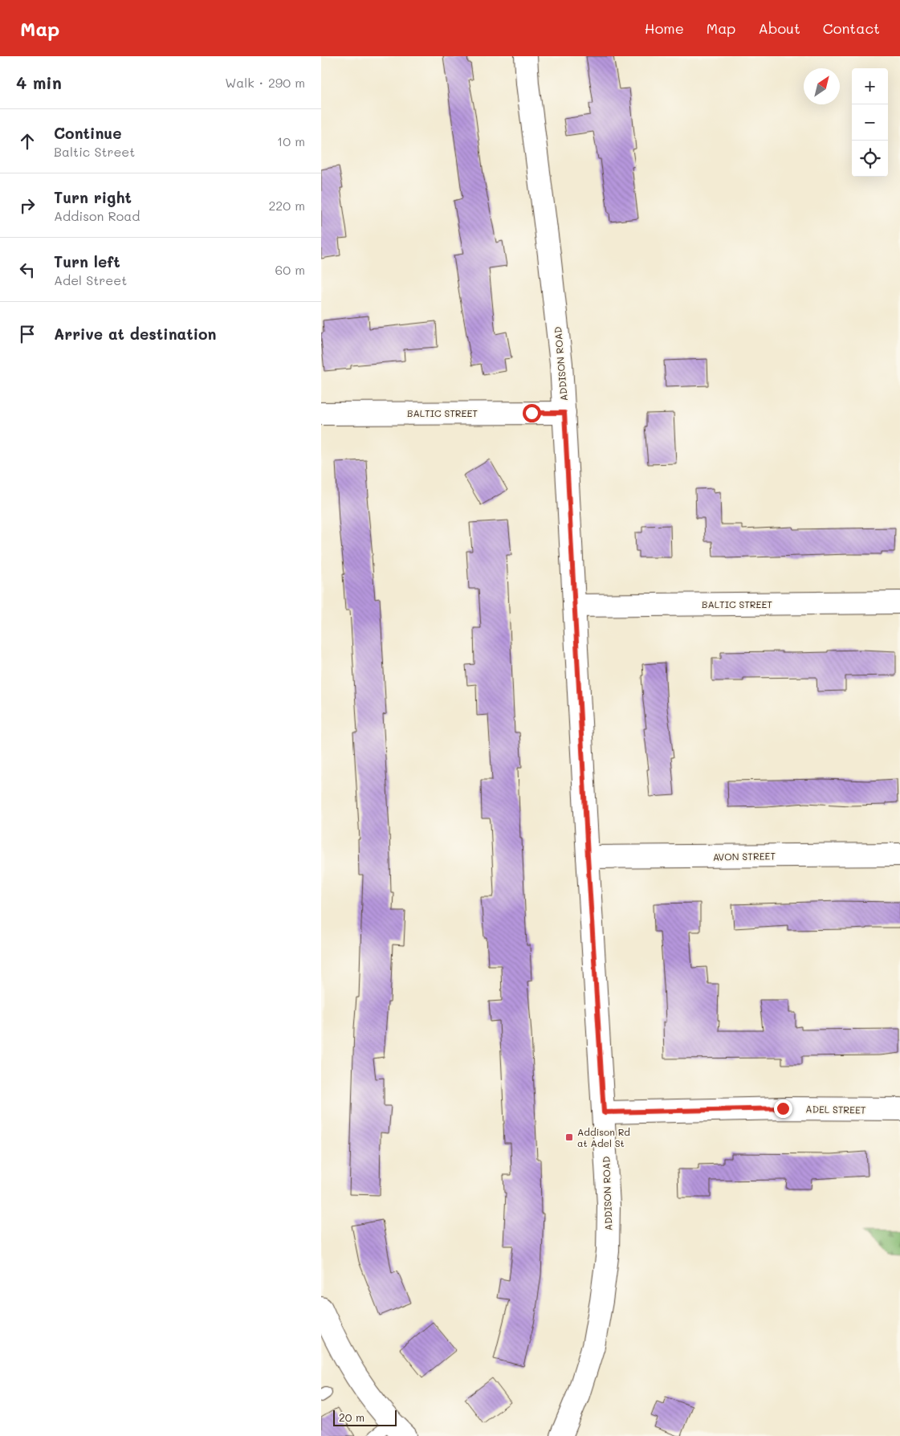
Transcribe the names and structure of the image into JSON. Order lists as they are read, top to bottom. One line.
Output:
{"streets":{"main road":["ADDISON ROAD","BALTIC STREET","AVON STREET","ADEL STREET"]},"crossings":[["ADDISON ROAD","BALTIC STREET"],["ADDISON ROAD","AVON STREET"],["ADDISON ROAD","ADEL STREET"]],"places":{"transit":["Addison Rd at Adel St"]},"scale_bar":"20 m","north":"top right","page":{"header":"Map","nav":["Home","Map","About","Contact"],"heading":["4 min","Walk · 290 m"],"map_buttons":["+","−"],"list":[["Continue","Baltic Street","10 m"],["Turn right","Addison Road","220 m"],["Turn left","Adel Street","60 m"],"Arrive at destination"],"scale":"20 m"}}
